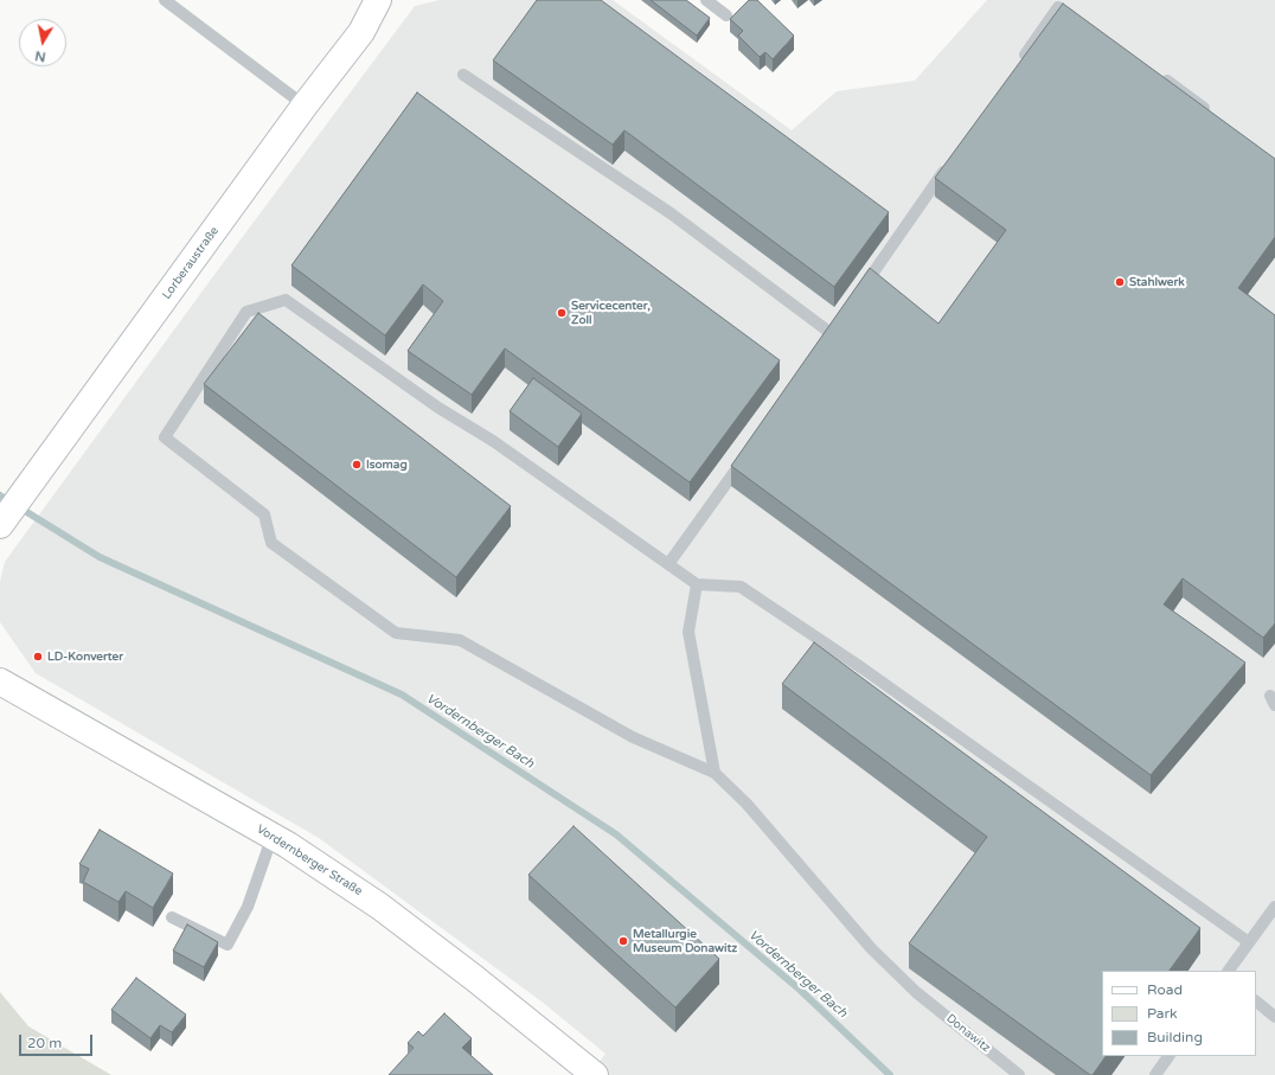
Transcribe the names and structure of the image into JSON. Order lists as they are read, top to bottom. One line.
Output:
{"streets":{"main road":["Lorberaustraße","Vordernberger Straße"],"lane":["Donawitz"]},"water":["Vordernberger Bach"],"places":["Stahlwerk","Servicecenter, Zoll","Isomag","LD-Konverter","Metallurgie Museum Donawitz"],"legend":["Road","Park","Building"],"scale_bar":"20 m","north":"bottom"}
